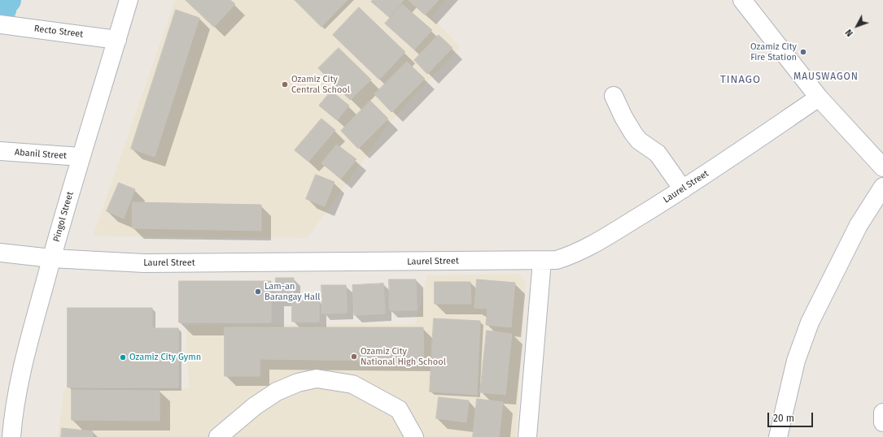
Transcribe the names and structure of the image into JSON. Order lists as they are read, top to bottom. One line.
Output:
{"streets":{"street":["Recto Street","Abanil Street","Laurel Street","Pingol Street"]},"crossings":[["Recto Street","Pingol Street"],["Abanil Street","Pingol Street"],["Laurel Street","Pingol Street"]],"districts":["MAUSWAGON","TINAGO"],"places":["Ozamiz City Fire Station","Ozamiz City Central School","Lam-an Barangay Hall","Ozamiz City National High School","Ozamiz City Gymn"],"scale_bar":"20 m","north":"bottom left"}
